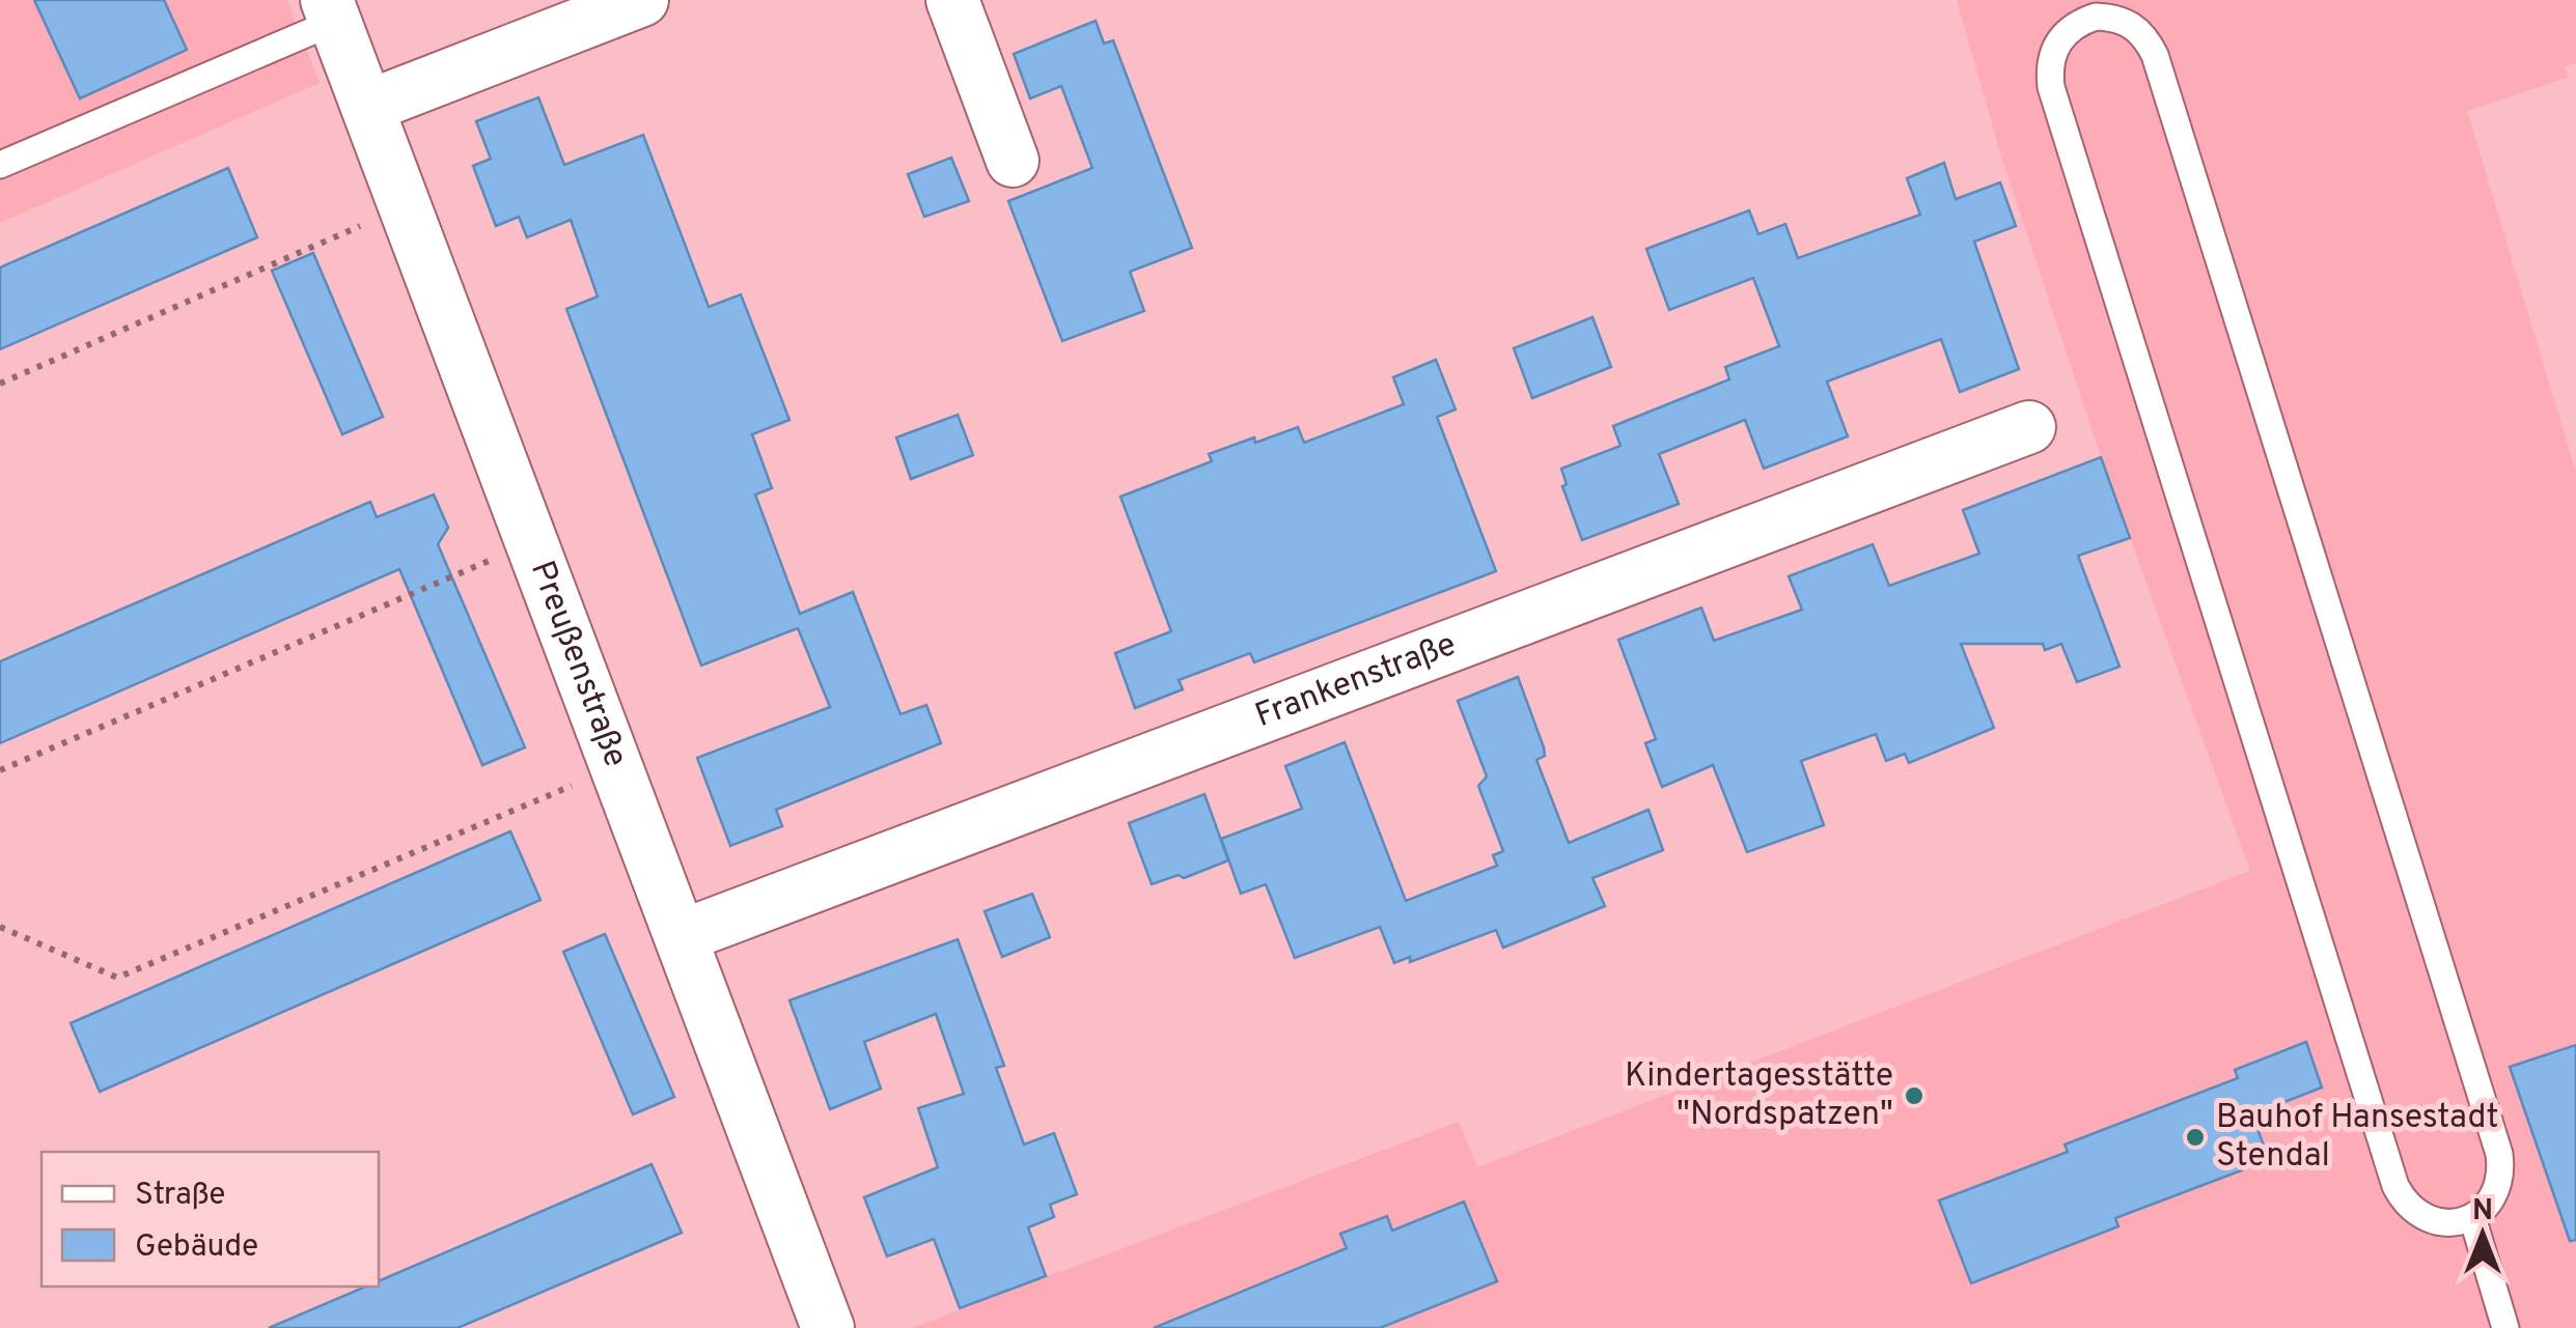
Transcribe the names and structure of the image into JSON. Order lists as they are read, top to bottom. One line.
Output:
{"streets":{"street":["Preußenstraße","Frankenstraße"]},"crossings":[["Preußenstraße","Frankenstraße"]],"places":["Kindertagesstätte \"Nordspatzen\"","Bauhof Hansestadt Stendal"],"legend":["Straße","Gebäude"],"north":"top"}
